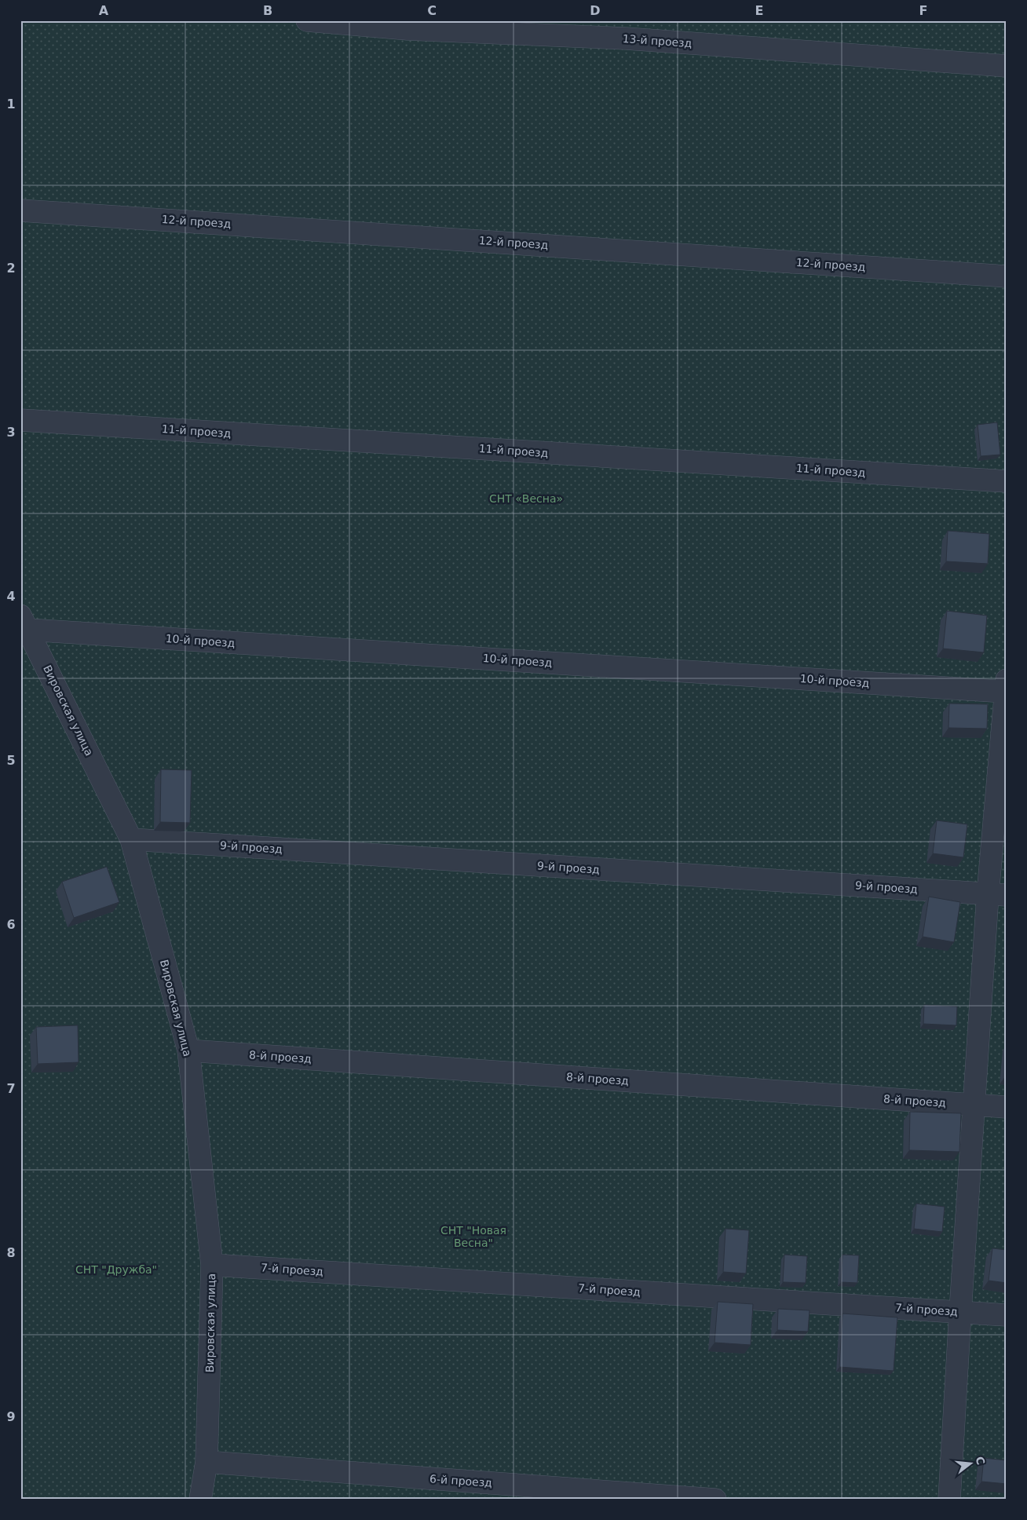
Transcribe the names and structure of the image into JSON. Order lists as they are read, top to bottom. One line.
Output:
{"streets":{"street":["13-й проезд","12-й проезд","11-й проезд","10-й проезд","Вировская улица","9-й проезд","8-й проезд","7-й проезд","6-й проезд"]},"crossings":[["10-й проезд","Вировская улица"],["Вировская улица","9-й проезд"],["Вировская улица","8-й проезд"],["Вировская улица","7-й проезд"],["Вировская улица","6-й проезд"]],"parks":["СНТ «Весна»","СНТ \"Новая Весна\"","СНТ \"Дружба\""],"north":"right","grid":{"columns":["A","B","C","D","E","F"],"rows":["1","2","3","4","5","6","7","8","9"]}}
